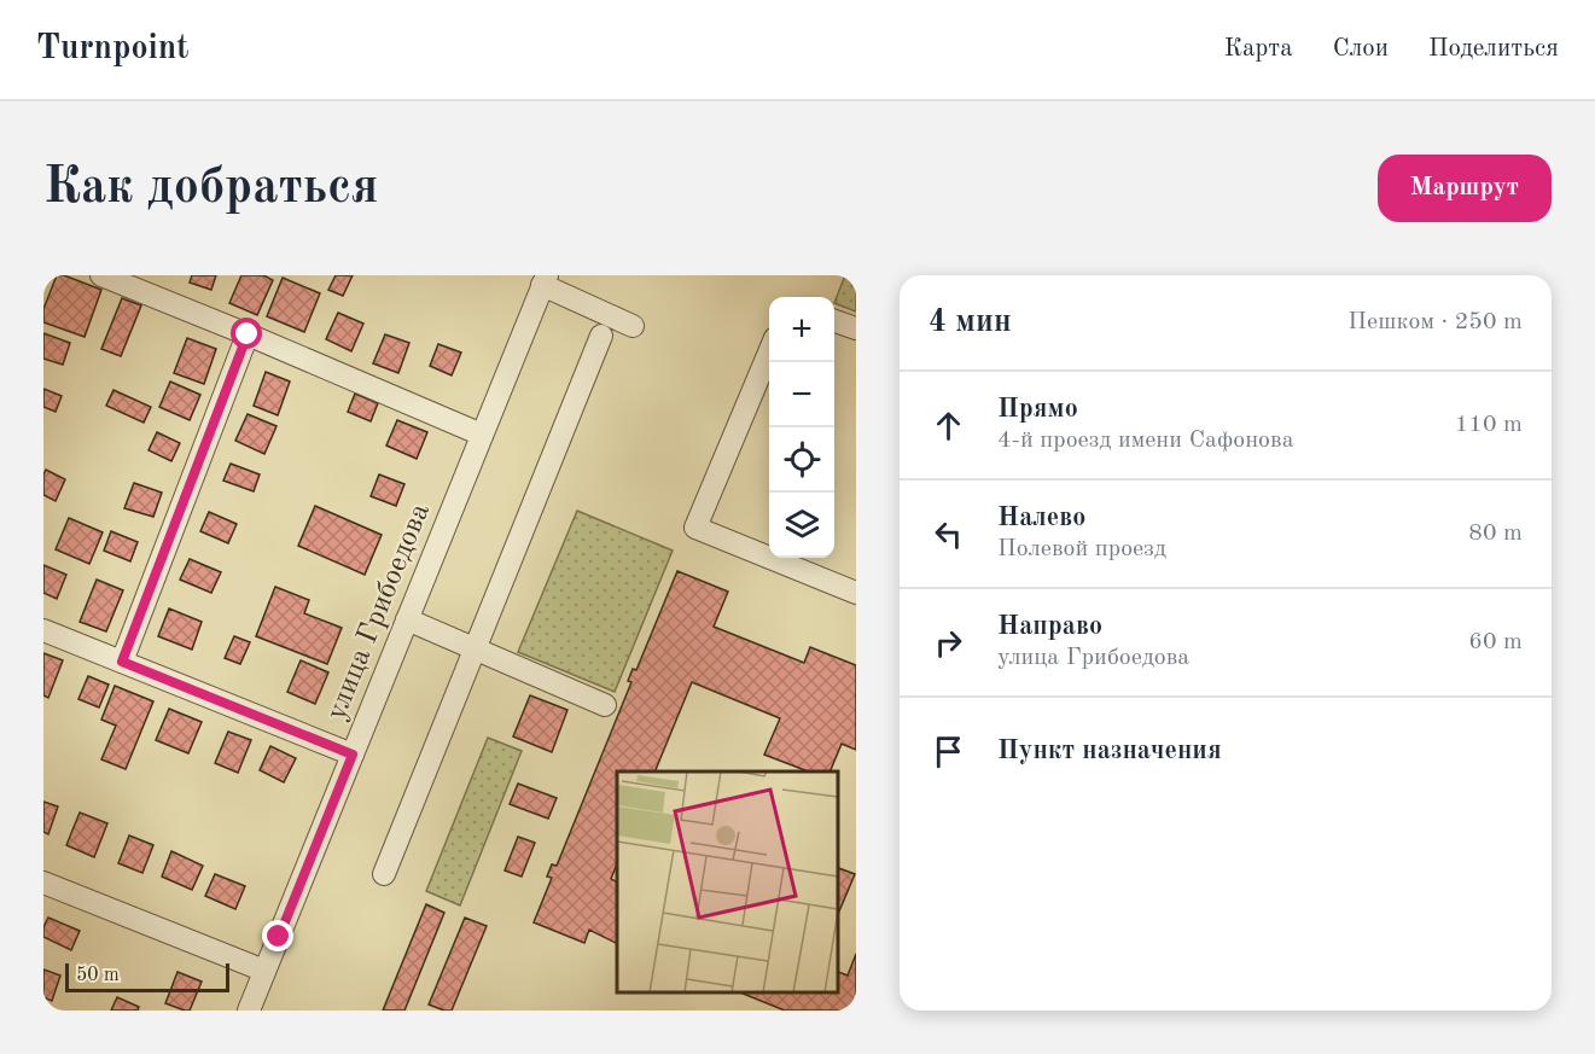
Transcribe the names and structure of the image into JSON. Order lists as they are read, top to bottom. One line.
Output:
{"streets":{"street":["улица Грибоедова"]},"scale_bar":"50 m","page":{"header":"Turnpoint","nav":["Карта","Слои","Поделиться"],"buttons":"Маршрут","title":"Как добраться","heading":["4 мин","Пешком · 250 m"],"map_buttons":["+","−"],"list":[["Прямо","4-й проезд имени Сафонова","110 m"],["Налево","Полевой проезд","80 m"],["Направо","улица Грибоедова","60 m"],"Пункт назначения"],"scale":"50 m"}}
